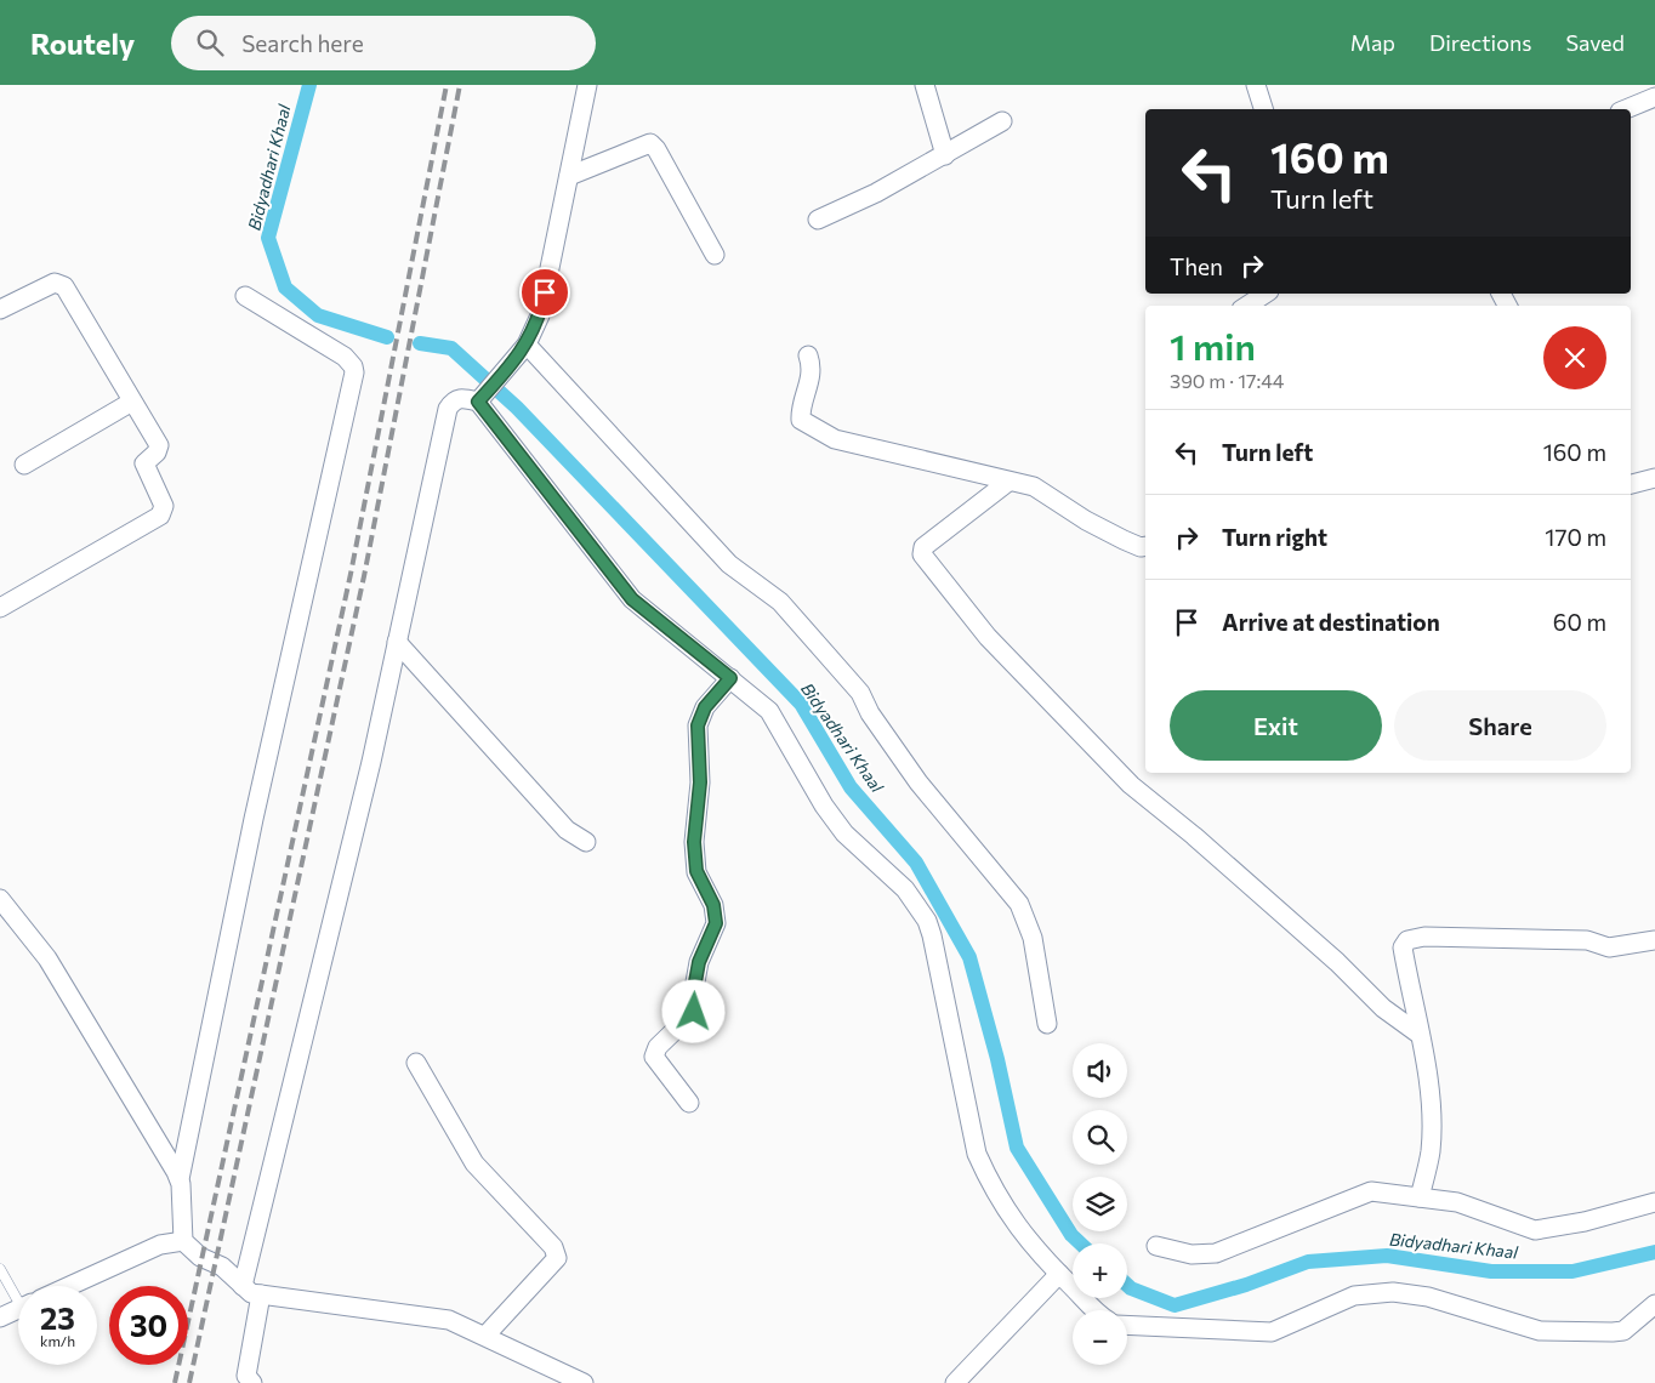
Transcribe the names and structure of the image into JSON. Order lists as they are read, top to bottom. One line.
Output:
{"water":["Bidyadhari Khaal"],"page":{"header":"Routely","search":"Search here","nav":["Map","Directions","Saved"],"turn":["160 m","Turn left"],"then":"Then","heading":["1 min","390 m · 17:44"],"list":[{"name":"Turn left","value":"160 m"},{"name":"Turn right","value":"170 m"},{"name":"Arrive at destination","value":"60 m"}],"buttons":["Exit","Share"],"map_buttons":["+","−"],"speed":"23 km/h","limit":"30"}}
